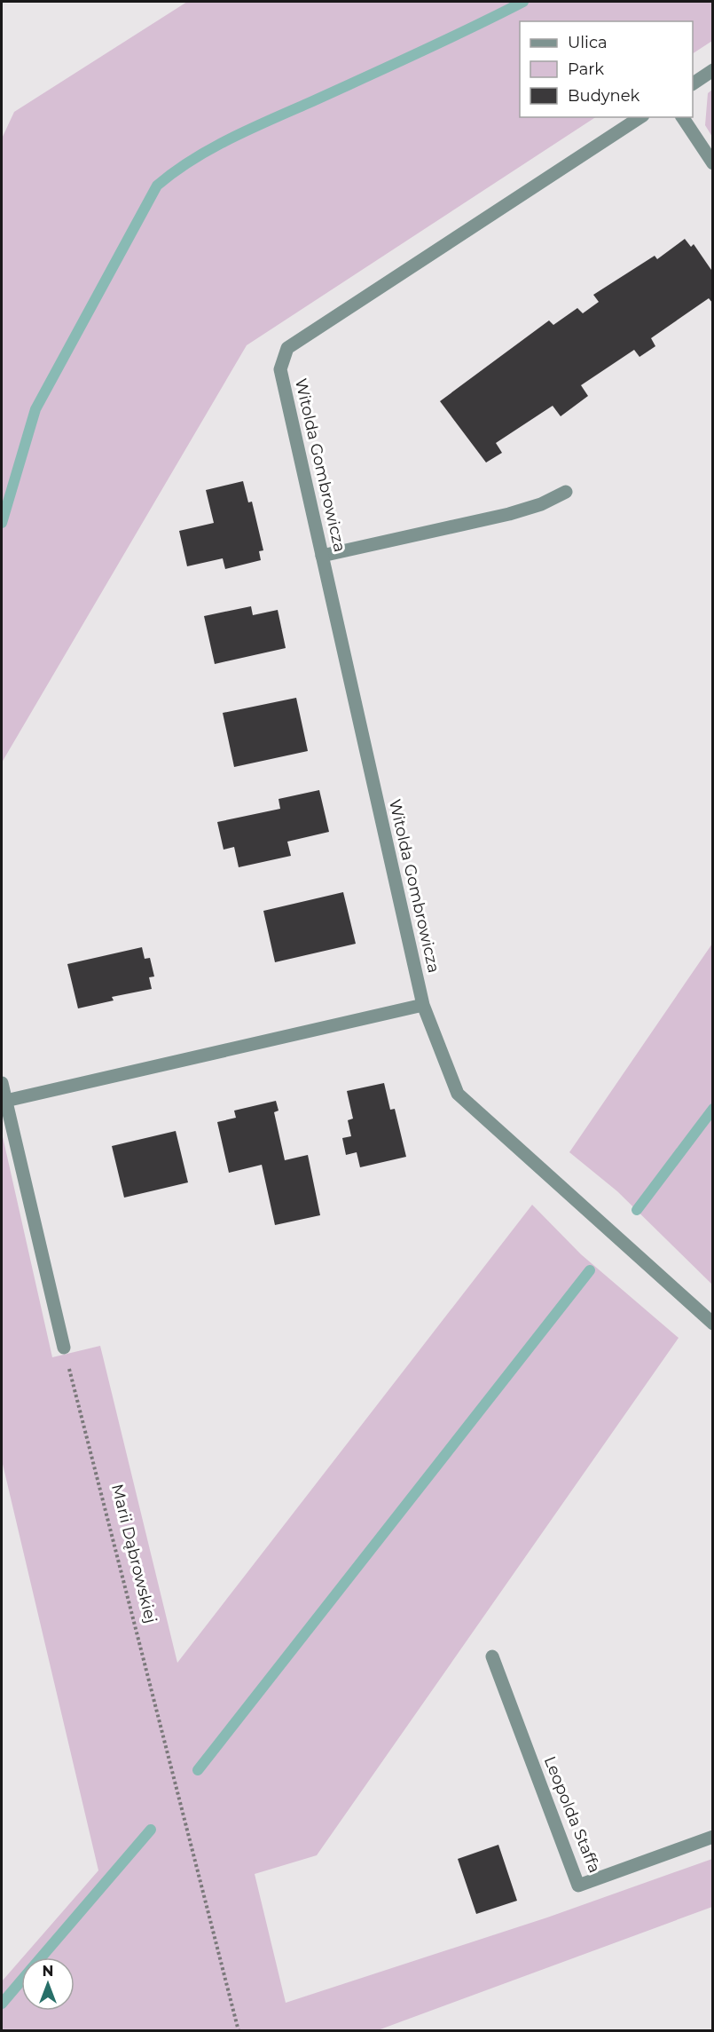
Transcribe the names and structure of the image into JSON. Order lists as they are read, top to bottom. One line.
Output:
{"streets":{"street":["Witolda Gombrowicza","Leopolda Staffa"],"path":["Marii Dąbrowskiej"]},"legend":["Ulica","Park","Budynek"],"north":"top"}
